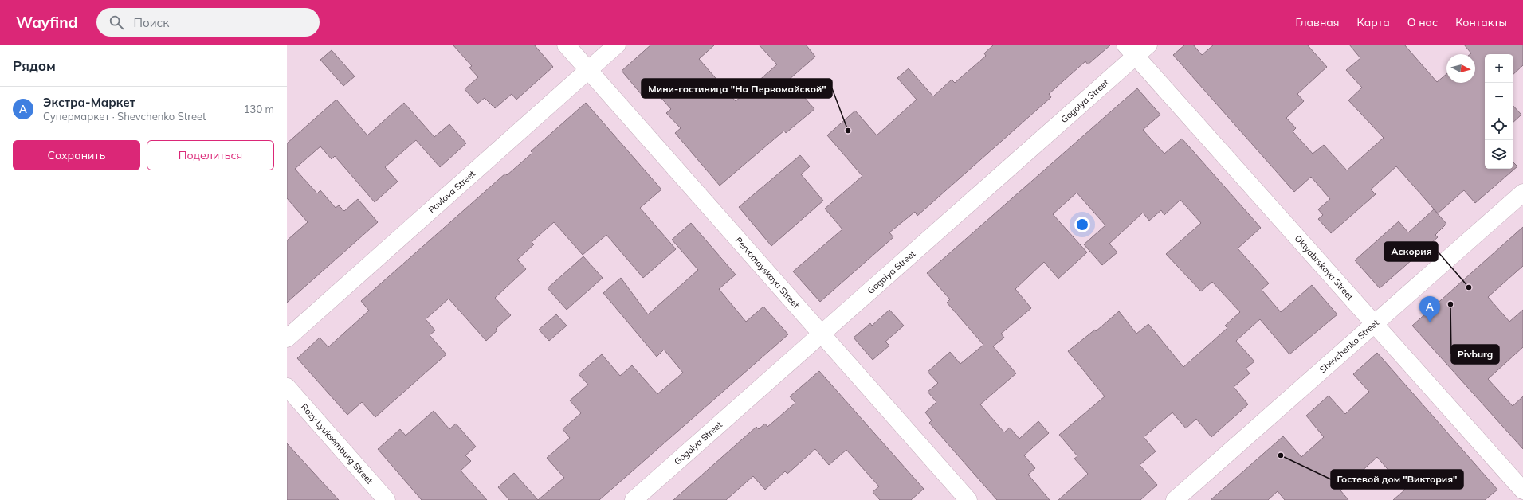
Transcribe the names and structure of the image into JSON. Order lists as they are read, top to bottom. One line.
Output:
{"streets":{"street":["Gogolya Street","Pavlova Street","Oktyabrskaya Street","Pervomayskaya Street","Shevchenko Street","Rozy Lyuksemburg Street"]},"crossings":[["Gogolya Street","Oktyabrskaya Street"],["Gogolya Street","Pervomayskaya Street"],["Pavlova Street","Pervomayskaya Street"],["Oktyabrskaya Street","Shevchenko Street"]],"places":["Мини-гостиница \"На Первомайской\"","Аскория","Pivburg","Гостевой дом \"Виктория\""],"north":"right","page":{"header":"Wayfind","search":"Поиск","nav":["Главная","Карта","О нас","Контакты"],"heading":"Рядом","map_buttons":["+","−"],"list":[{"mark":"A","name":"Экстра-Маркет","note":"Супермаркет · Shevchenko Street","value":"130 m"}],"buttons":["Сохранить","Поделиться"],"pins":"A"}}
